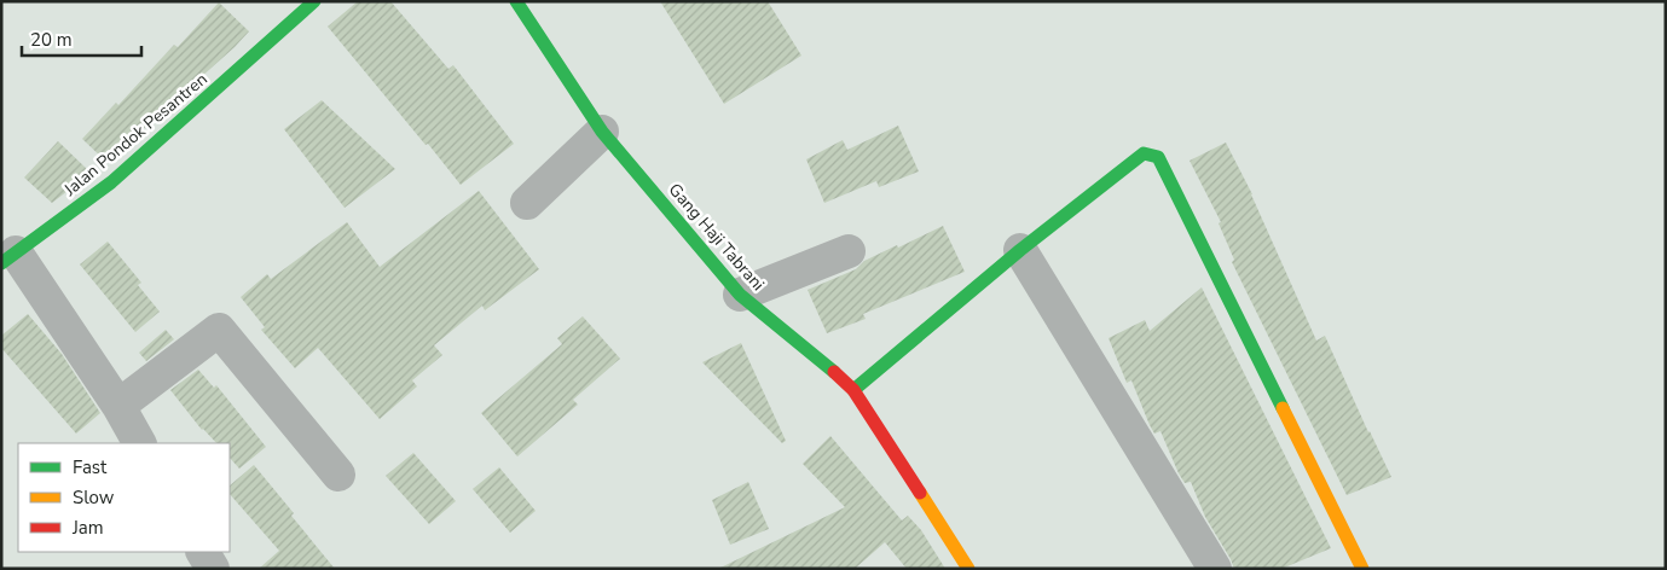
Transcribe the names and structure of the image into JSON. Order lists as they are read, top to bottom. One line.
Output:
{"streets":{"street":["Jalan Pondok Pesantren","Gang Haji Tabrani"]},"legend":["Fast","Slow","Jam"],"scale_bar":"20 m"}
